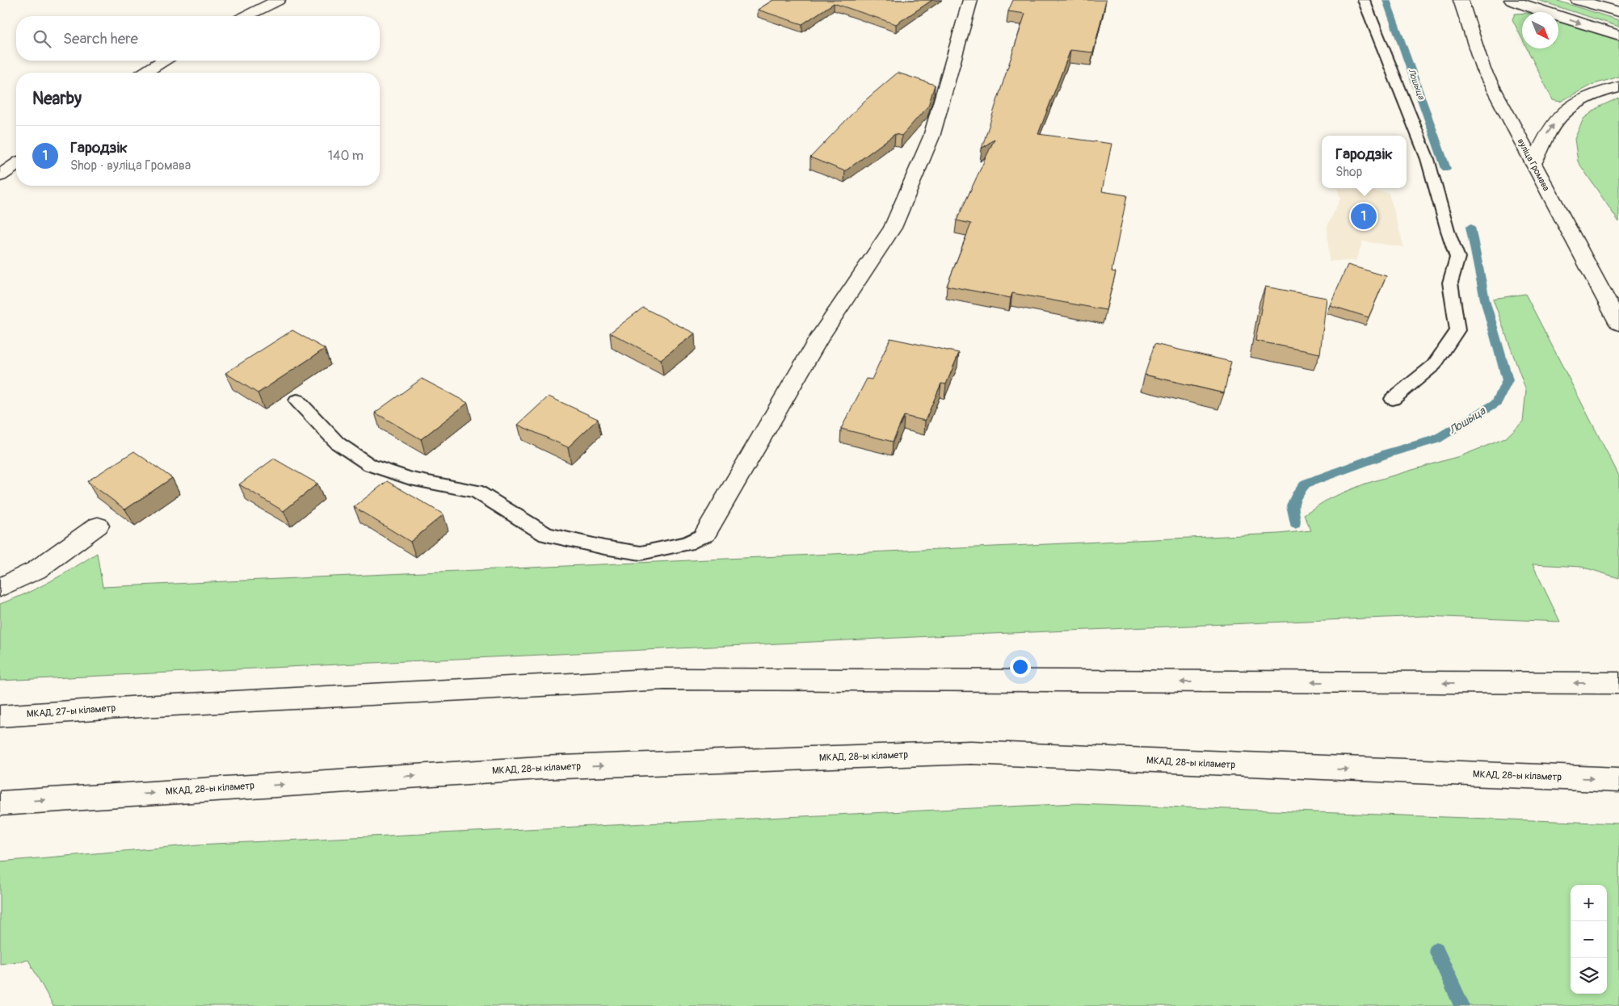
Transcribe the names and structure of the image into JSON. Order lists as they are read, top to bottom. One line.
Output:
{"streets":{"main road":["вуліца Громава","МКАД, 27-ы кіламетр","МКАД, 28-ы кіламетр"]},"one_way":["МКАД, 27-ы кіламетр","МКАД, 28-ы кіламетр"],"water":["Лошыца"],"north":"bottom right","page":{"search":"Search here","heading":"Nearby","list":[{"mark":"1","name":"Гародзік","note":"Shop · вуліца Громава","value":"140 m"}],"popup":["Гародзік","Shop"],"pins":"1","map_buttons":["+","−"]}}
